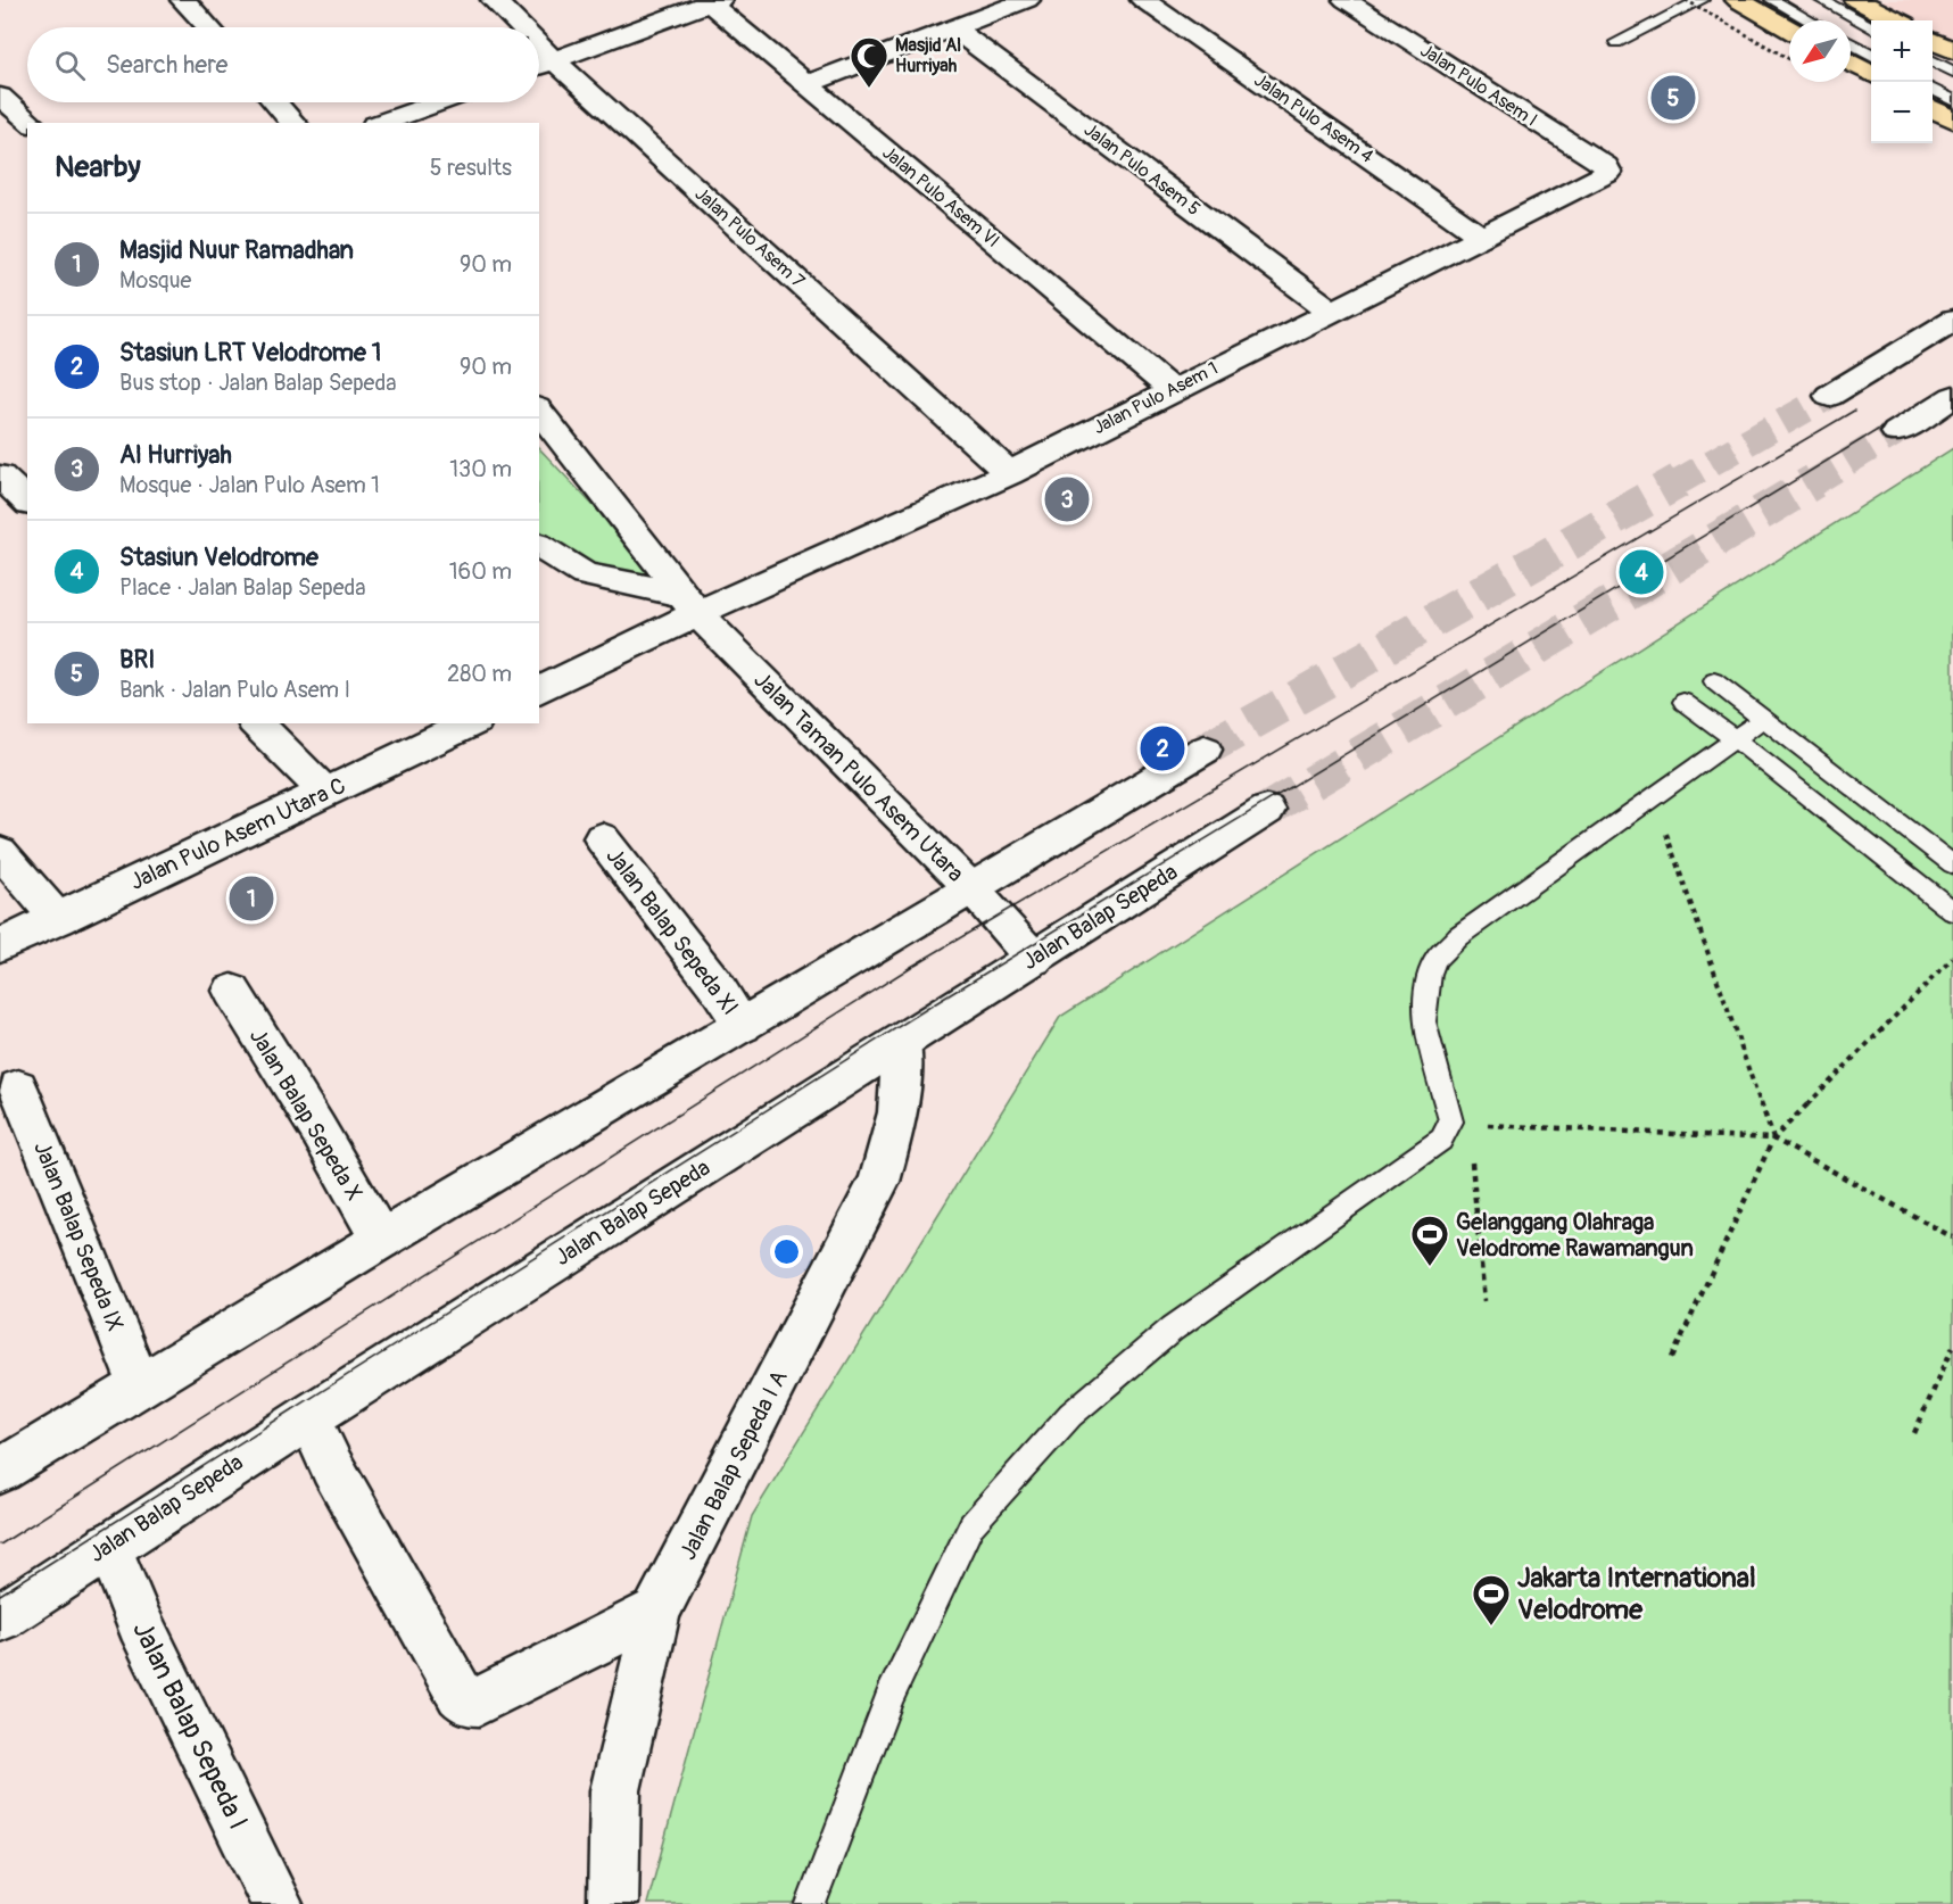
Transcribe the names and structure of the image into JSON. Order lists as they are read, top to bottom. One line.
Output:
{"streets":{"street":["Jalan Pulo Asem I","Jalan Pulo Asem 4","Jalan Pulo Asem 5","Jalan Pulo Asem VI","Jalan Pulo Asem 7","Jalan Pulo Asem 1","Jalan Taman Pulo Asem Utara","Jalan Pulo Asem Utara C","Jalan Balap Sepeda","Jalan Balap Sepeda XI","Jalan Balap Sepeda X","Jalan Balap Sepeda IX","Jalan Balap Sepeda I A","Jalan Balap Sepeda I"]},"crossings":[["Jalan Pulo Asem I","Jalan Pulo Asem 1"],["Jalan Pulo Asem 4","Jalan Pulo Asem 1"],["Jalan Pulo Asem 5","Jalan Pulo Asem 1"],["Jalan Pulo Asem VI","Jalan Pulo Asem 1"],["Jalan Pulo Asem 7","Jalan Pulo Asem 1"],["Jalan Pulo Asem 1","Jalan Taman Pulo Asem Utara"],["Jalan Taman Pulo Asem Utara","Jalan Balap Sepeda"],["Jalan Balap Sepeda","Jalan Balap Sepeda I A"],["Jalan Balap Sepeda","Jalan Balap Sepeda I"]],"places":{"mosque":["Masjid Al Hurriyah"],"sports":["Gelanggang Olahraga Velodrome Rawamangun","Jakarta International Velodrome"]},"north":"bottom left","page":{"map_buttons":["+","−"],"search":"Search here","pins":["5","3","4","2","1"],"heading":["Nearby","5 results"],"list":[{"mark":"1","name":"Masjid Nuur Ramadhan","note":"Mosque","value":"90 m"},{"mark":"2","name":"Stasiun LRT Velodrome 1","note":"Bus stop · Jalan Balap Sepeda","value":"90 m"},{"mark":"3","name":"Al Hurriyah","note":"Mosque · Jalan Pulo Asem 1","value":"130 m"},{"mark":"4","name":"Stasiun Velodrome","note":"Place · Jalan Balap Sepeda","value":"160 m"},{"mark":"5","name":"BRI","note":"Bank · Jalan Pulo Asem I","value":"280 m"}]}}
